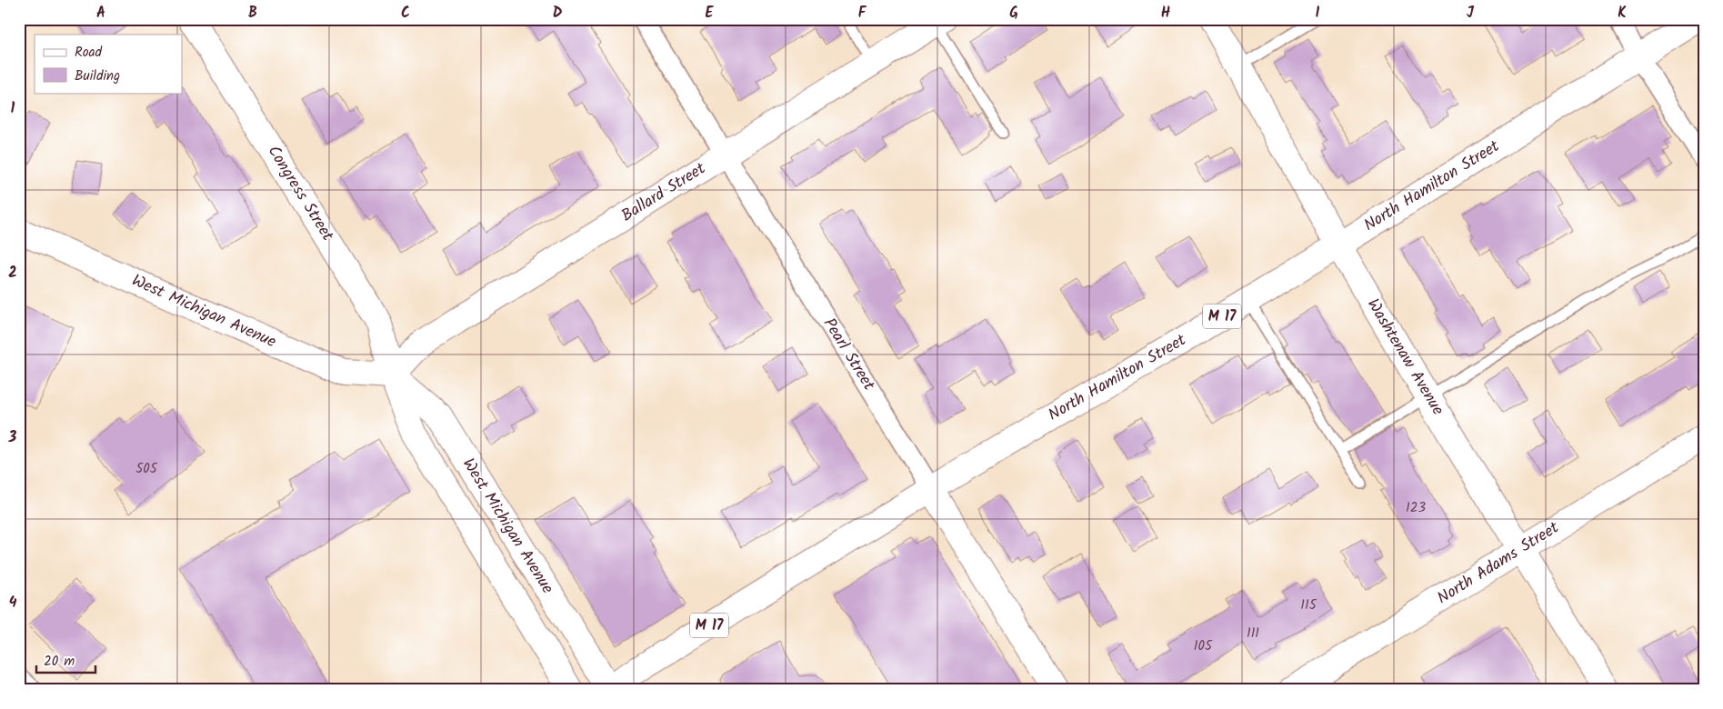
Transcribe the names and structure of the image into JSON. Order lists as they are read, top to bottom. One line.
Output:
{"streets":{"main road":["North Hamilton Street","Ballard Street","Congress Street","West Michigan Avenue","M 17","Pearl Street","Washtenaw Avenue","North Adams Street"]},"crossings":[["North Hamilton Street","West Michigan Avenue"],["North Hamilton Street","Pearl Street"],["North Hamilton Street","Washtenaw Avenue"],["Ballard Street","Congress Street"],["Ballard Street","West Michigan Avenue"],["Ballard Street","Pearl Street"],["Congress Street","West Michigan Avenue"],["Washtenaw Avenue","North Adams Street"]],"house_numbers":["505","123","115","111","105"],"legend":["Road","Building"],"scale_bar":"20 m","grid":{"columns":["A","B","C","D","E","F","G","H","I","J","K"],"rows":["1","2","3","4"]}}
